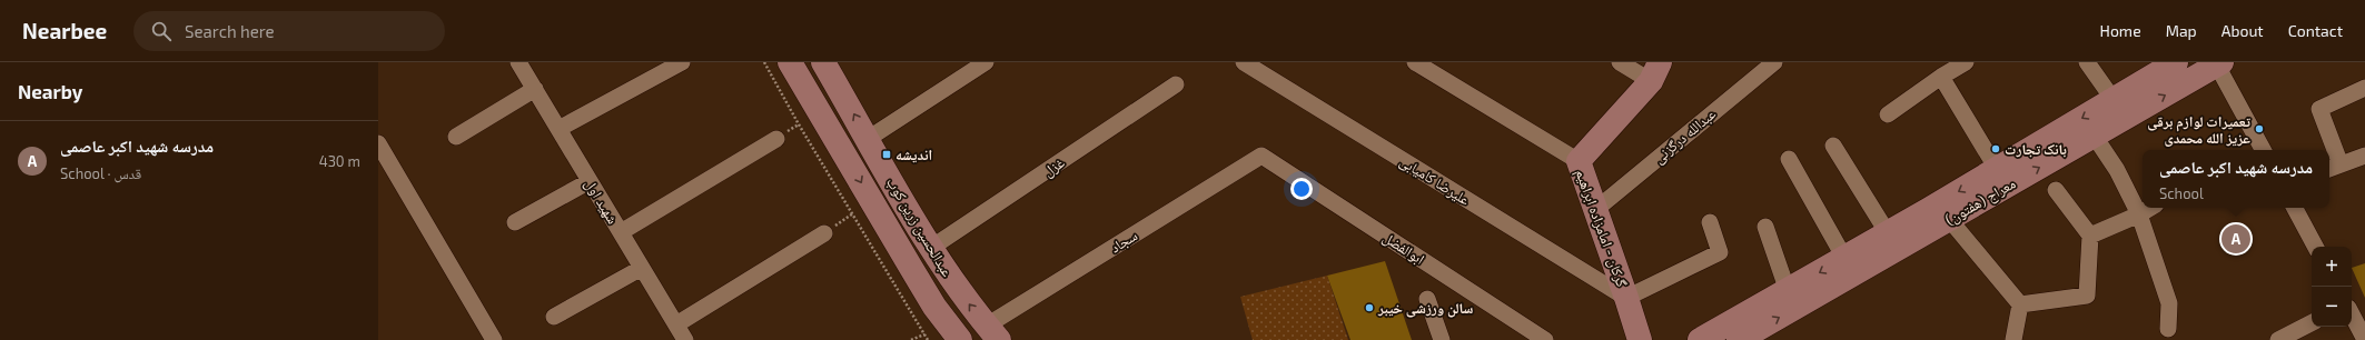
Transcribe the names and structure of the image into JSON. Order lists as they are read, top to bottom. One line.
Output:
{"streets":{"main road":["معراج (هفتون)","عبدالحسین زرین کوب","گرکان - امامزاده ابراهیم"],"street":["عبدالله درگزنی","غزل","علیرضا کامیابی","شهید اول","سجاد","ابوالفضل"]},"crossings":[["عبدالله درگزنی","گرکان - امامزاده ابراهیم"],["غزل","عبدالحسین زرین کوب"],["علیرضا کامیابی","گرکان - امامزاده ابراهیم"],["عبدالحسین زرین کوب","سجاد"],["سجاد","ابوالفضل"]],"places":{"other":["تعمیرات لوازم برقی عزیز الله محمدی","بانک تجارت","سالن ورزشی خیبر"],"transit":["اندیشه"]},"page":{"header":"Nearbee","search":"Search here","nav":["Home","Map","About","Contact"],"heading":"Nearby","list":[{"mark":"A","name":"مدرسه شهید اکبر عاصمی","note":"School · قدس","value":"430 m"}],"popup":["مدرسه شهید اکبر عاصمی","School"],"pins":"A","map_buttons":["+","−"]}}
